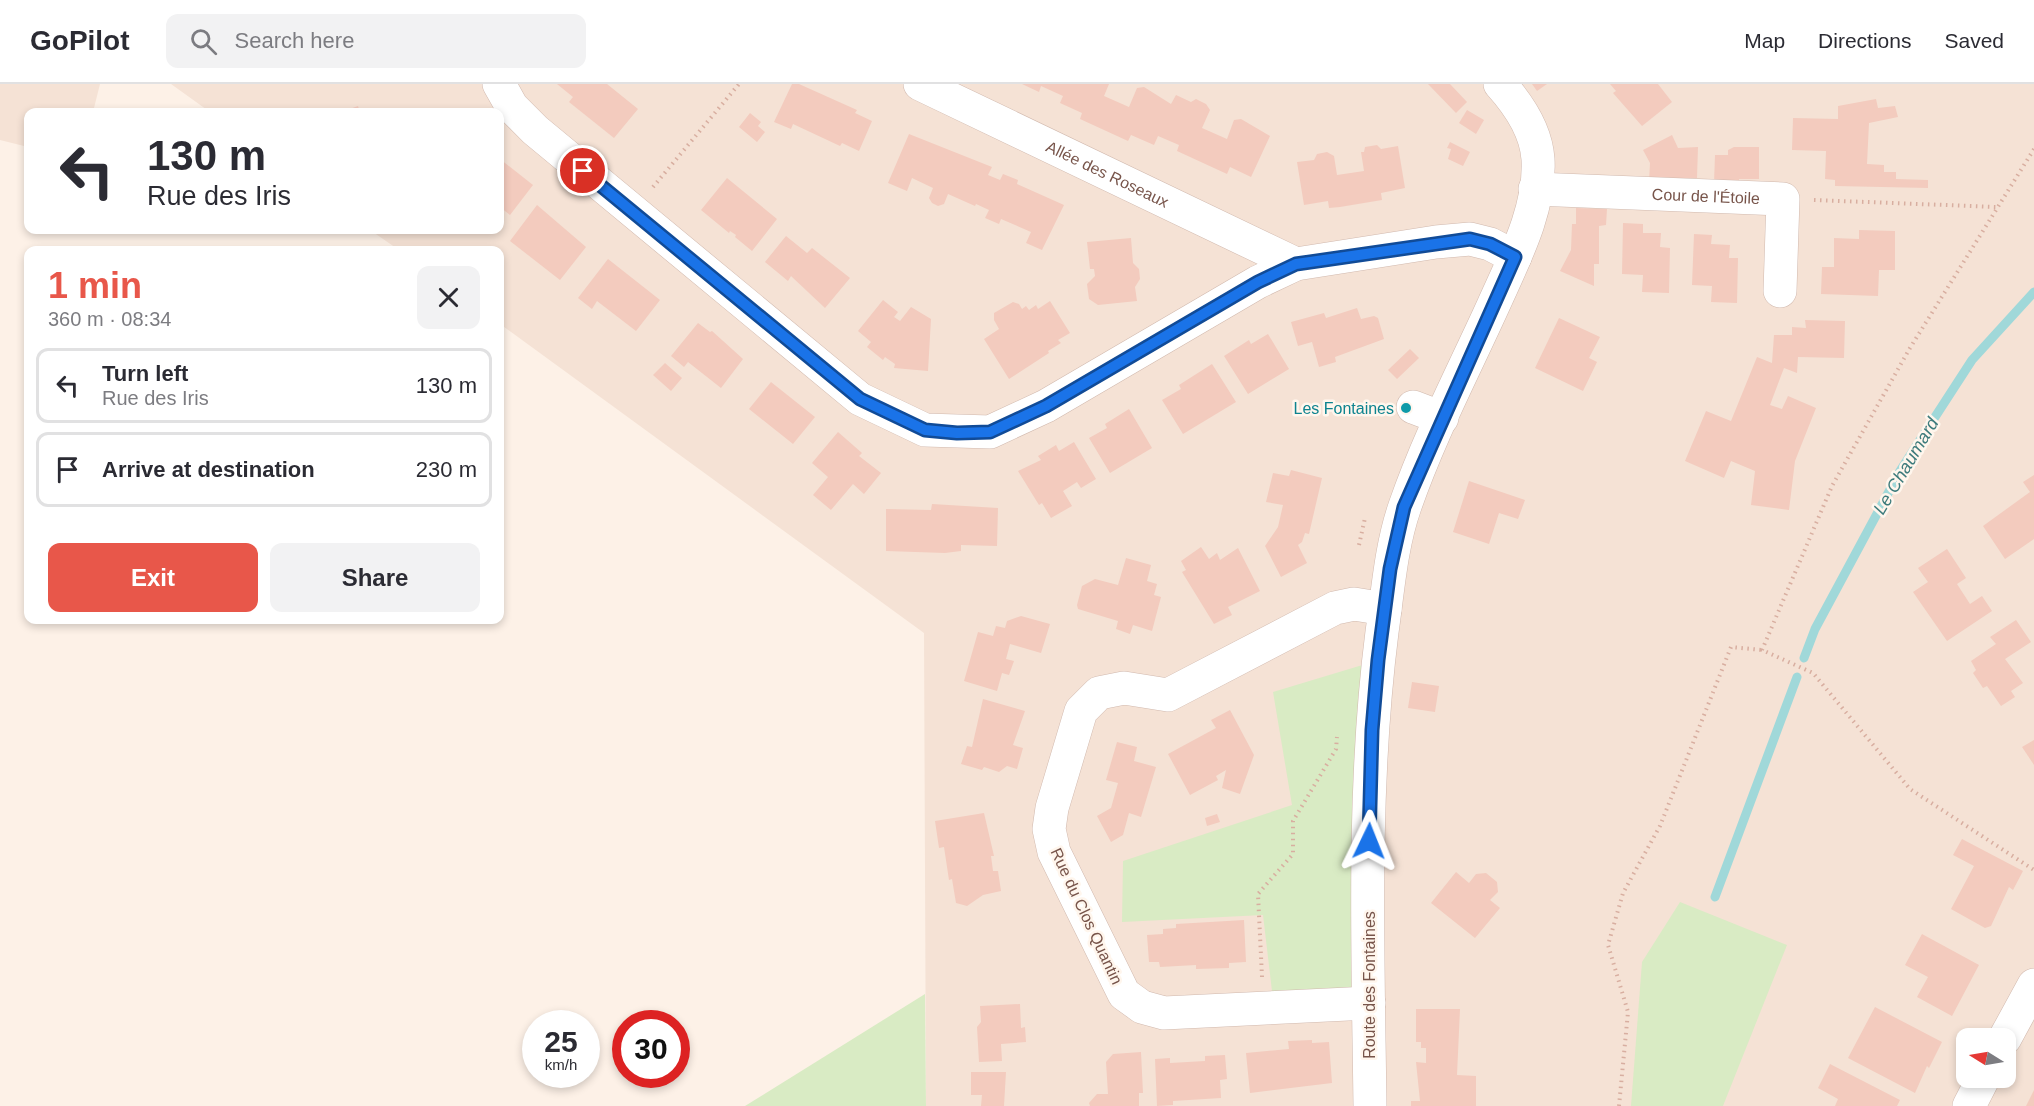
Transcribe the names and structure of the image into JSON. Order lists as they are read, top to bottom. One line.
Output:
{"streets":{"street":["Allée des Roseaux","Cour de l'Étoile","Rue du Clos Quantin","Route des Fontaines"]},"crossings":[["Cour de l'Étoile","Route des Fontaines"],["Rue du Clos Quantin","Route des Fontaines"]],"water":["Le Chaumard"],"places":["Les Fontaines"],"north":"left","page":{"header":"GoPilot","search":"Search here","nav":["Map","Directions","Saved"],"turn":["130 m","Rue des Iris"],"heading":["1 min","360 m · 08:34"],"list":[{"name":"Turn left","note":"Rue des Iris","value":"130 m"},{"name":"Arrive at destination","value":"230 m"}],"buttons":["Exit","Share"],"speed":"25 km/h","limit":"30"}}
